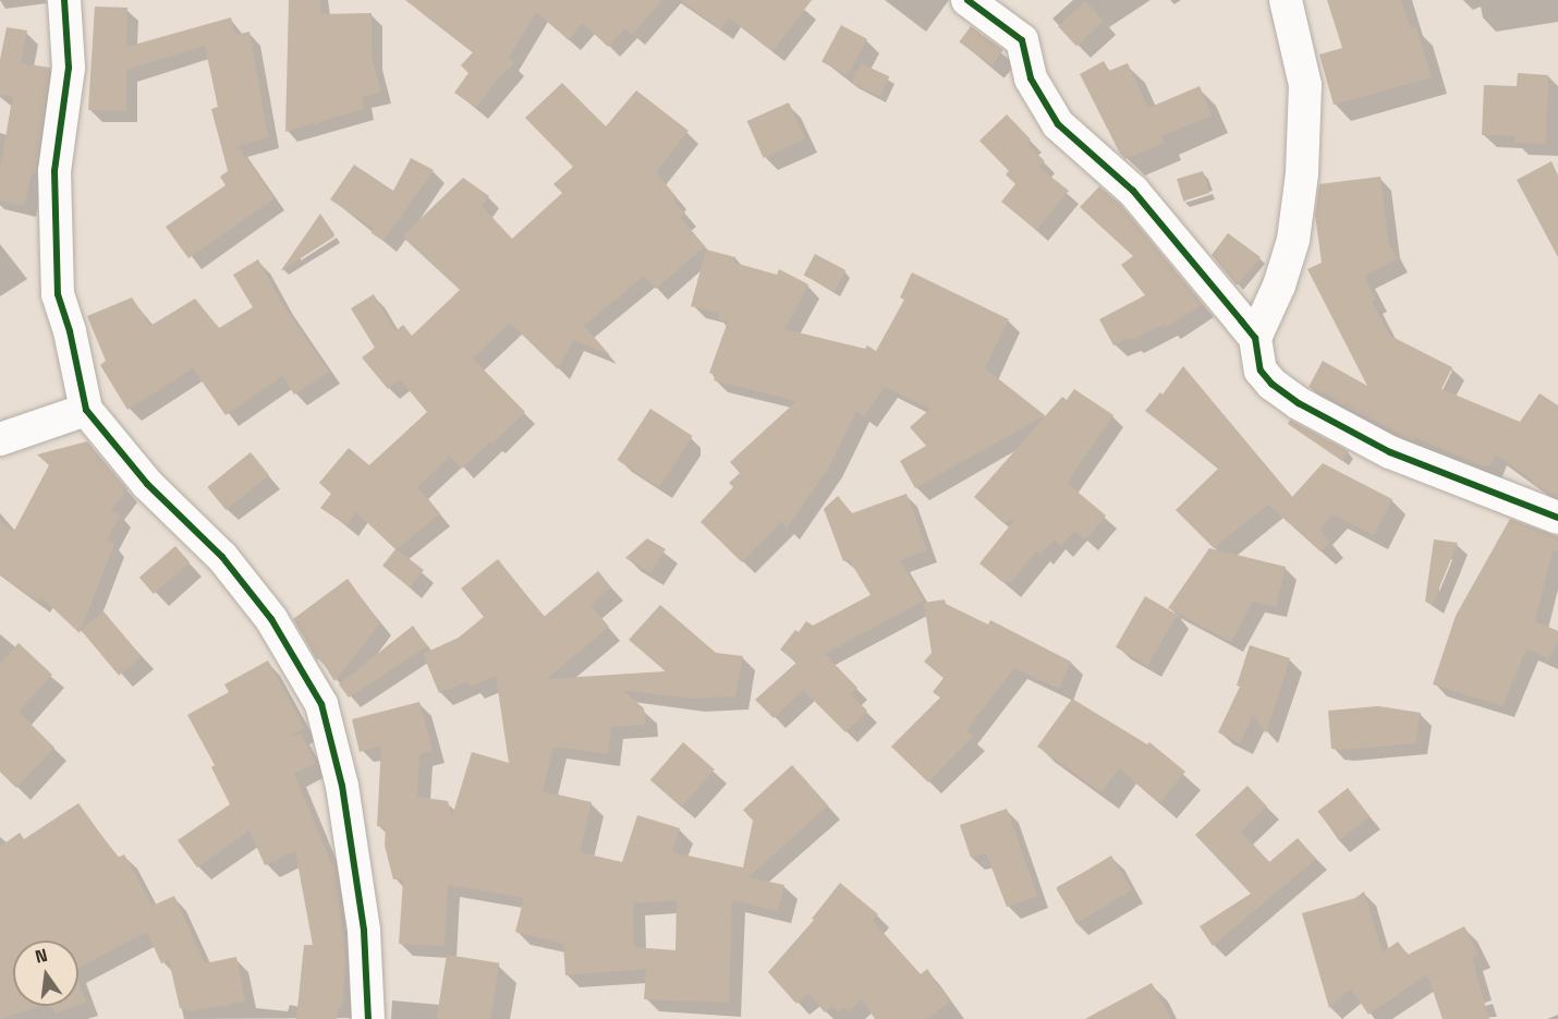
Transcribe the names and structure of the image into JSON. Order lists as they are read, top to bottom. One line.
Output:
{"north":"top"}
